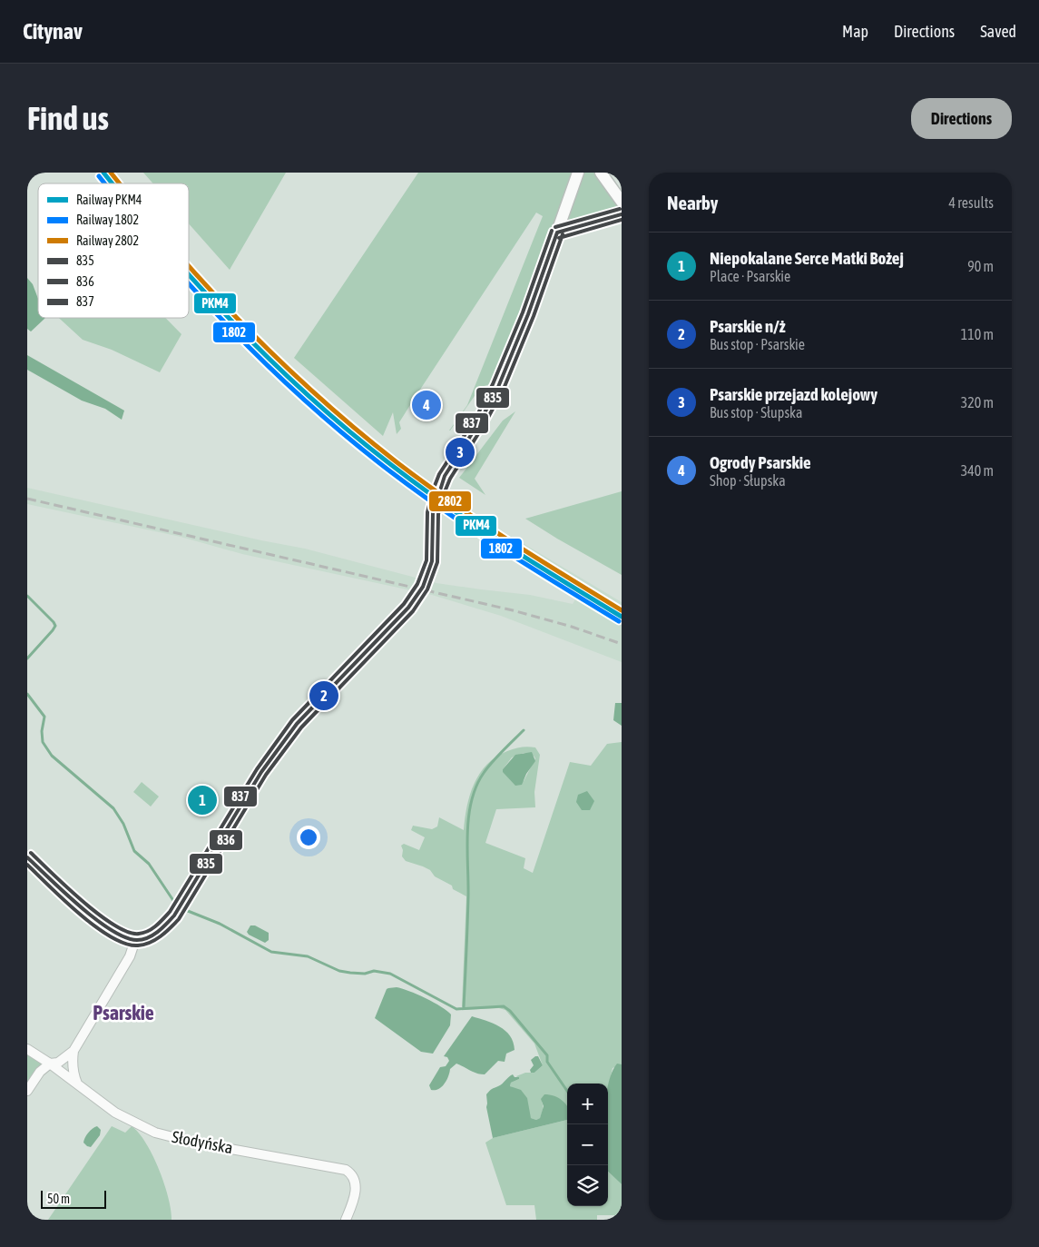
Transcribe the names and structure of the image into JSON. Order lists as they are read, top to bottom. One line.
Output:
{"streets":{"street":["Słodyńska"]},"districts":["Psarskie"],"lines":["rail line PKM4","rail line 2802","rail line 1802","transit line 837","transit line 835","transit line 836"],"legend":["Railway PKM4","Railway 1802","Railway 2802","835","836","837"],"scale_bar":"50 m","page":{"header":"Citynav","nav":["Map","Directions","Saved"],"buttons":"Directions","title":"Find us","heading":["Nearby","4 results"],"list":[{"mark":"1","name":"Niepokalane Serce Matki Bożej","note":"Place · Psarskie","value":"90 m"},{"mark":"2","name":"Psarskie n/ż","note":"Bus stop · Psarskie","value":"110 m"},{"mark":"3","name":"Psarskie przejazd kolejowy","note":"Bus stop · Słupska","value":"320 m"},{"mark":"4","name":"Ogrody Psarskie","note":"Shop · Słupska","value":"340 m"}],"pins":["4","3","2","1"],"map_buttons":["+","−"],"scale":"50 m"}}
